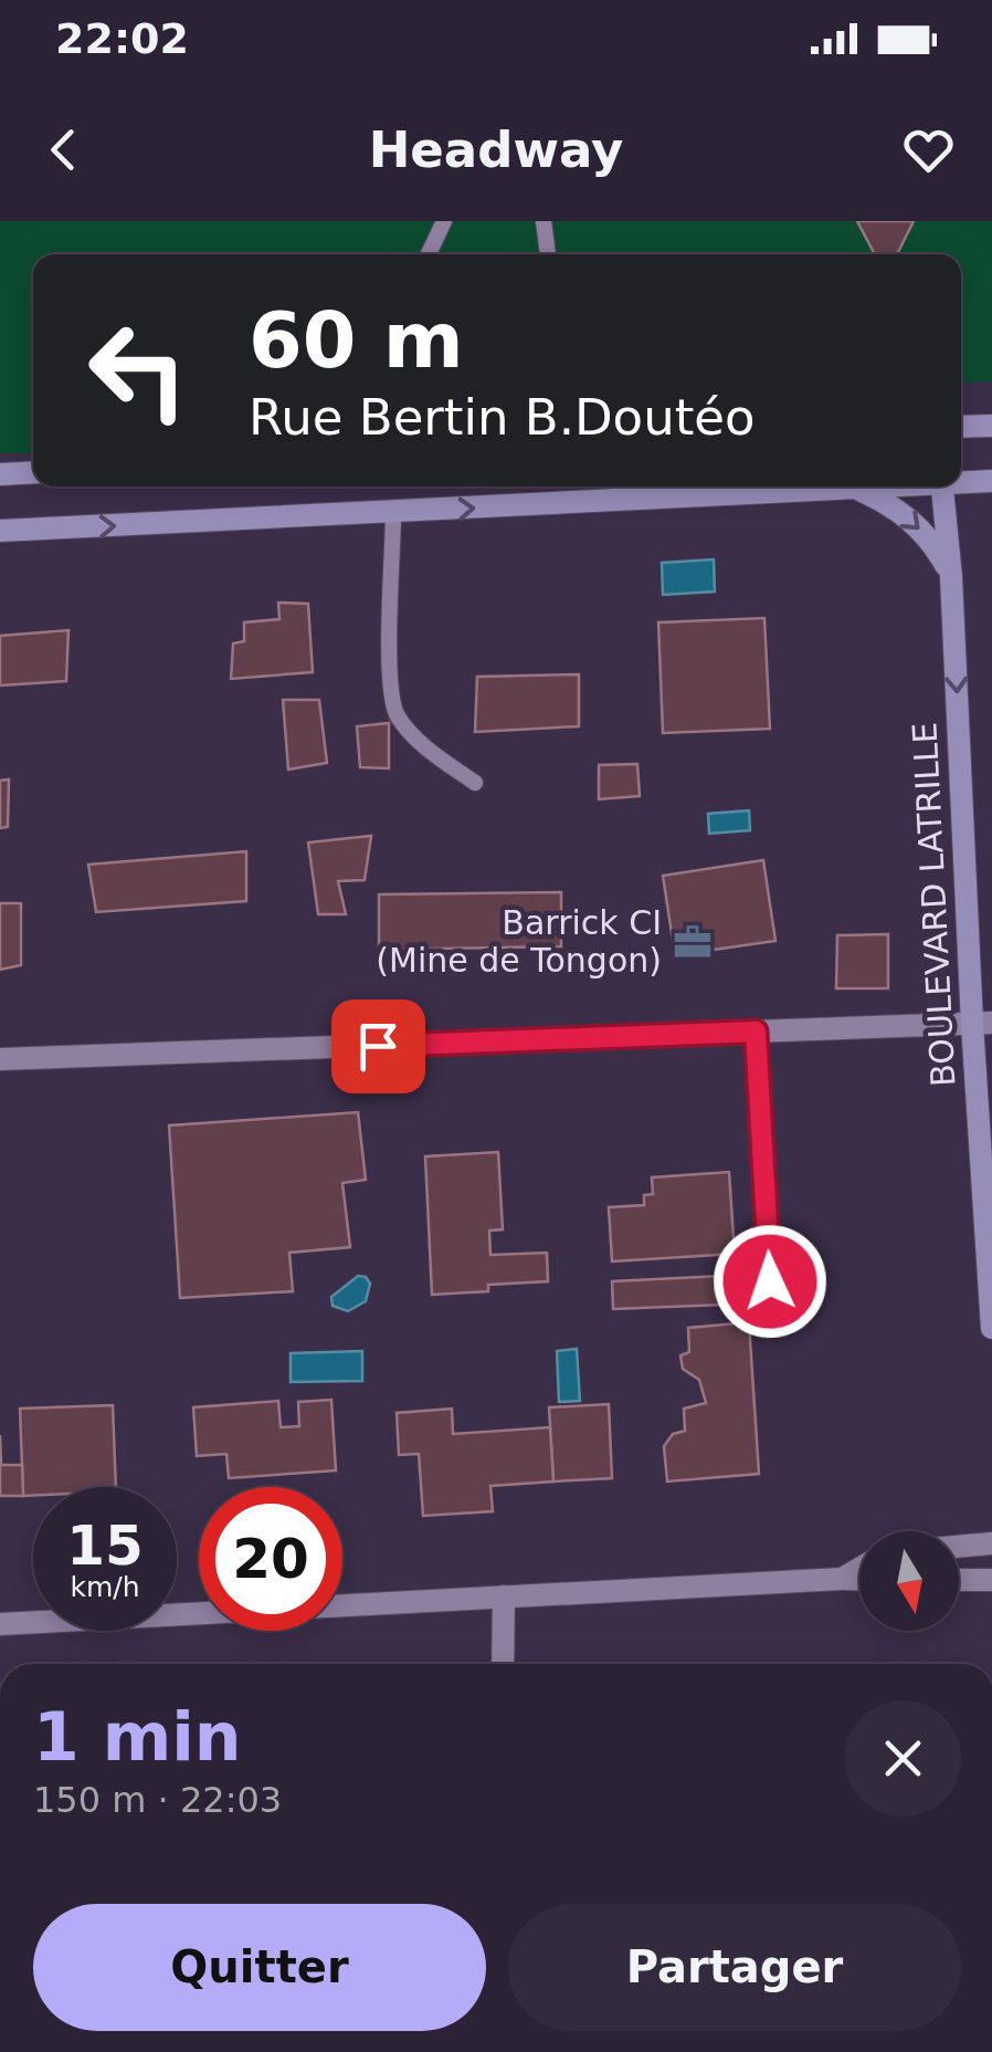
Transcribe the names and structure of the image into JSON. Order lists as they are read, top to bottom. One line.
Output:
{"streets":{"street":["BOULEVARD LATRILLE"]},"one_way":["BOULEVARD LATRILLE"],"places":{"office":["Barrick CI (Mine de Tongon)"]},"north":"bottom","page":{"status":"22:02","header":"Headway","turn":["60 m","Rue Bertin B.Doutéo"],"speed":"15 km/h","limit":"20","heading":["1 min","150 m · 22:03"],"buttons":["Quitter","Partager"]}}
